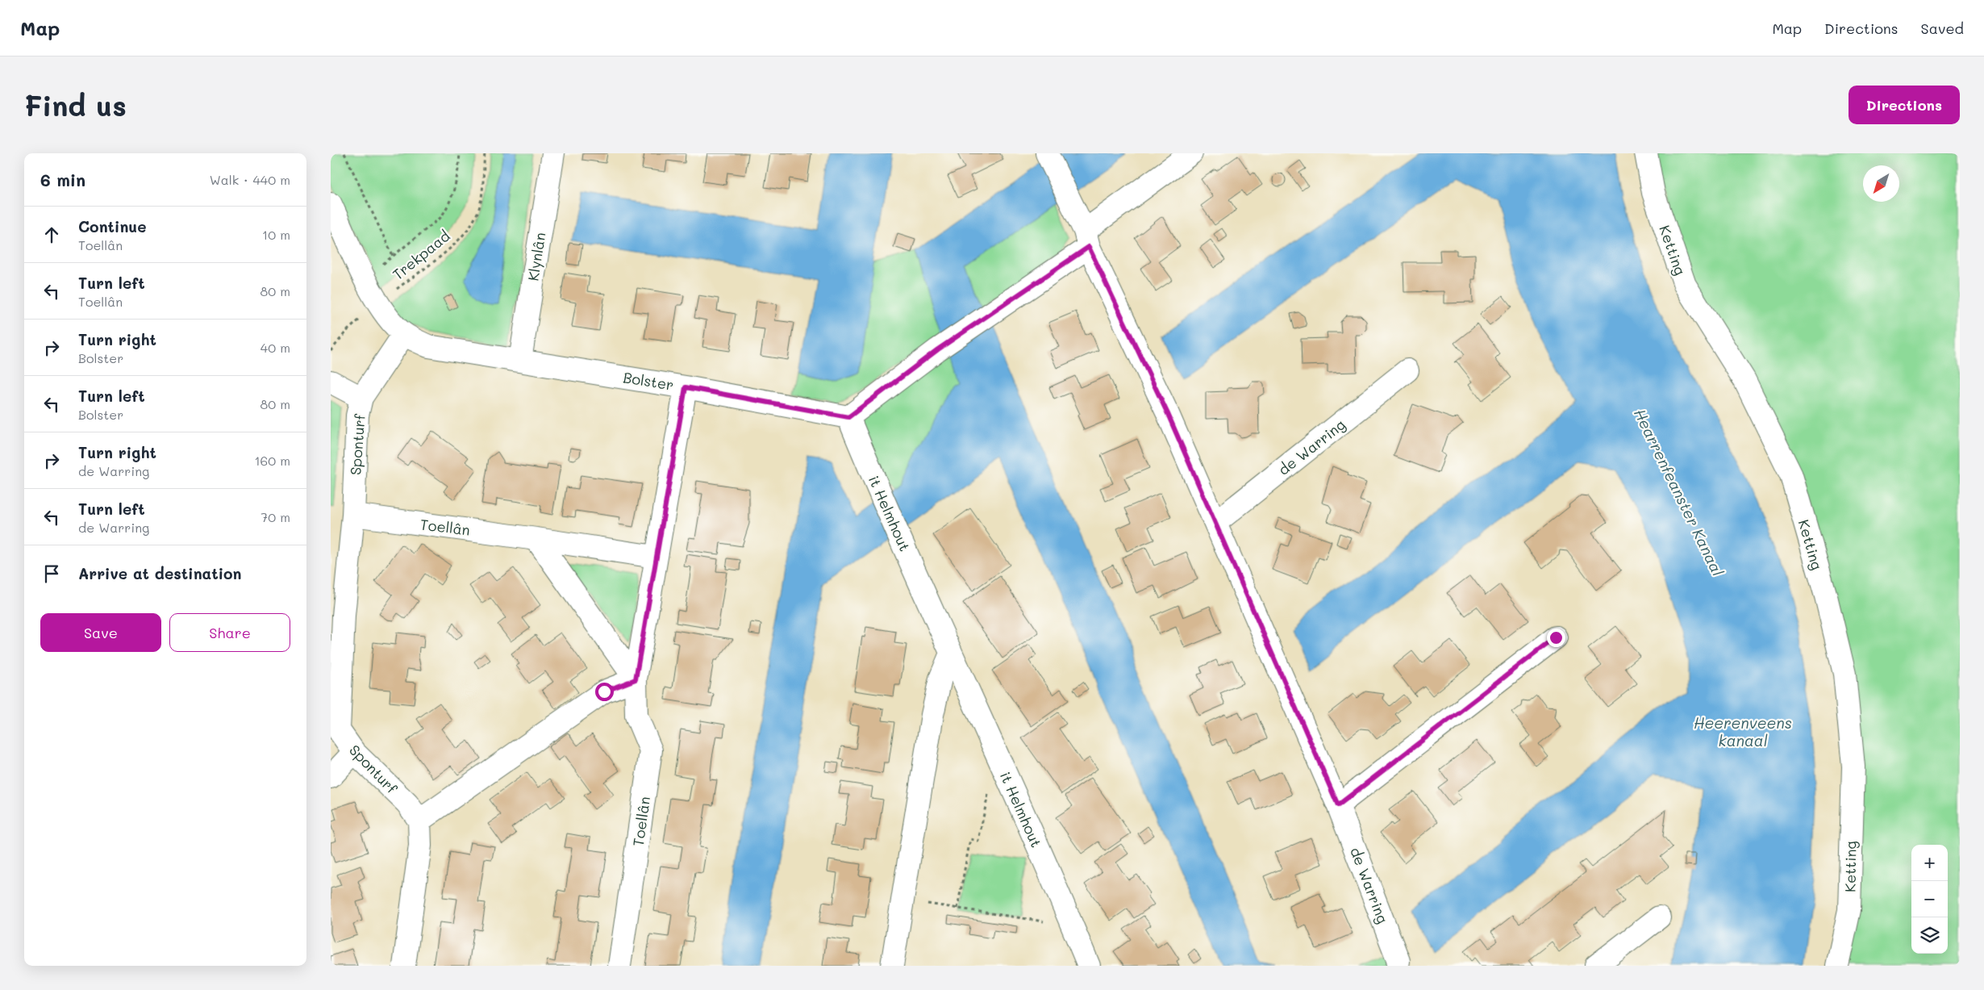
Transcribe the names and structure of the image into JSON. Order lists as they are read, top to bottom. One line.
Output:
{"streets":{"street":["Ketting","Klynlân","Bolster","Sponturf","de Warring","it Helmhout","Toellân"],"path":["Trekpaad"]},"crossings":[["Trekpaad","Bolster"],["Klynlân","Bolster"],["Bolster","it Helmhout"],["Bolster","Toellân"],["Sponturf","Toellân"]],"water":["Hearrenfeanster Kanaal","Heerenveens kanaal"],"north":"bottom left","page":{"header":"Map","nav":["Map","Directions","Saved"],"buttons":["Directions",["Save","Share"]],"title":"Find us","heading":["6 min","Walk · 440 m"],"list":[["Continue","Toellân","10 m"],["Turn left","Toellân","80 m"],["Turn right","Bolster","40 m"],["Turn left","Bolster","80 m"],["Turn right","de Warring","160 m"],["Turn left","de Warring","70 m"],"Arrive at destination"],"map_buttons":["+","−"]}}
